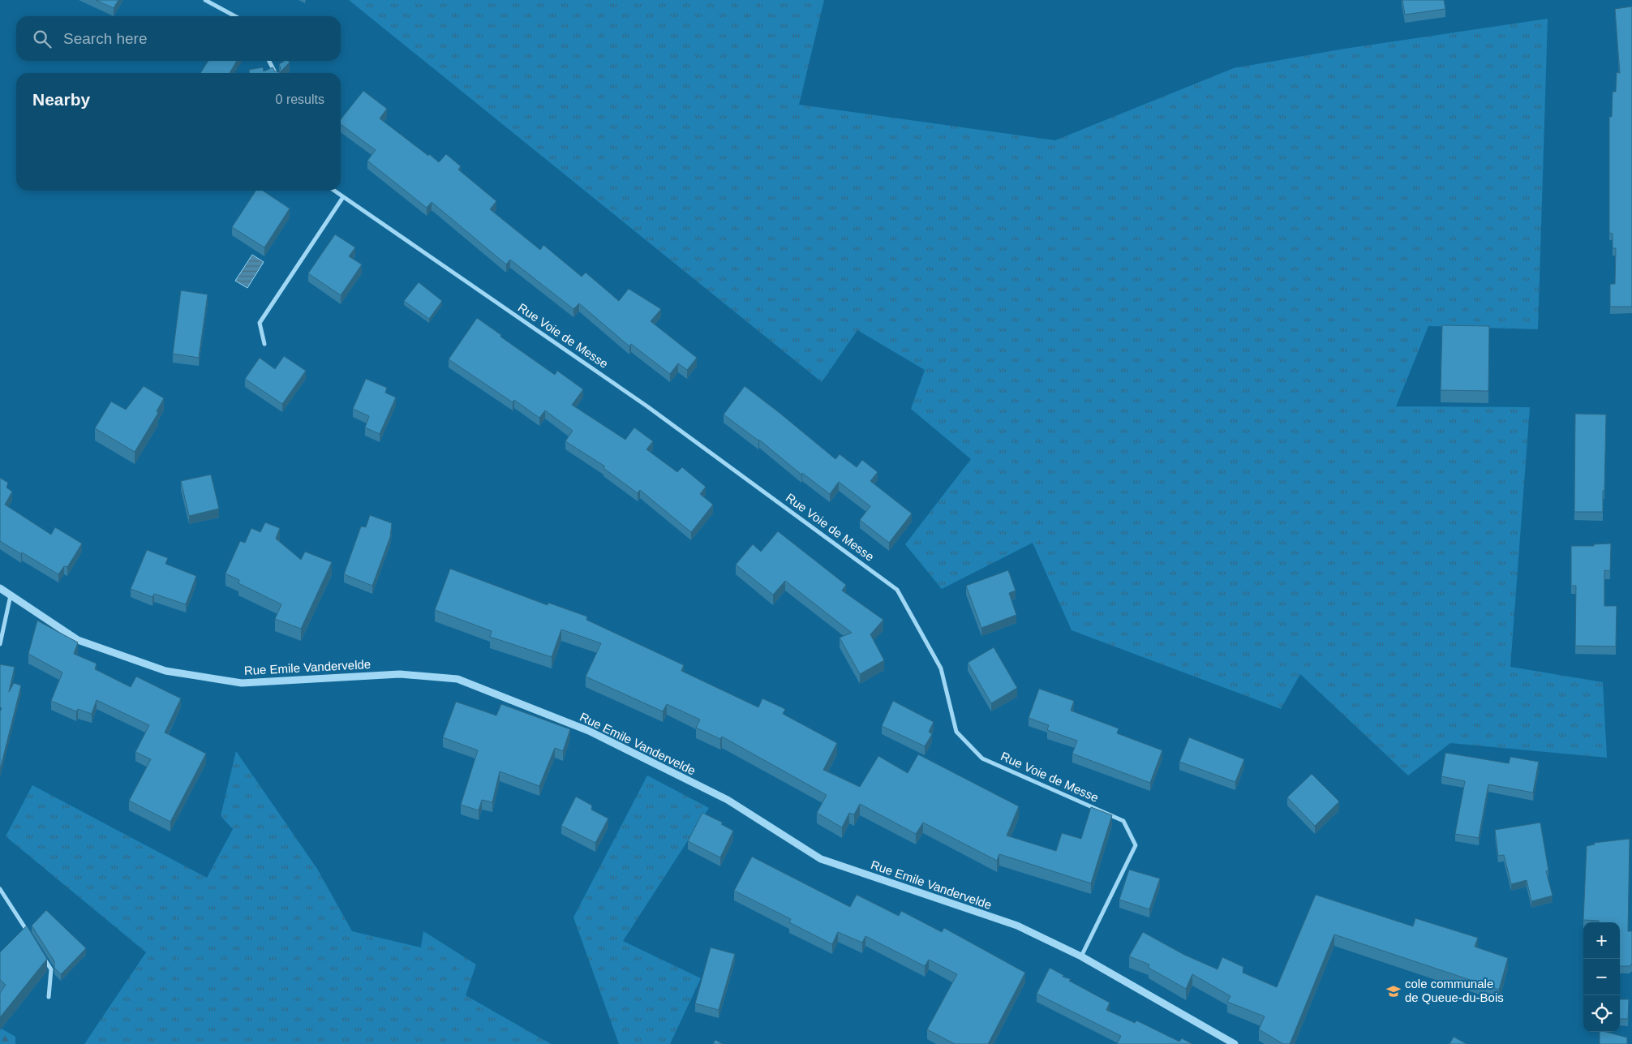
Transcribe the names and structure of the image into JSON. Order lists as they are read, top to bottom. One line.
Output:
{"streets":{"street":["Rue Voie de Messe","Rue Emile Vandervelde"]},"crossings":[["Rue Voie de Messe","Rue Emile Vandervelde"]],"places":{"school or university":["cole communale de Queue-du-Bois"]},"page":{"search":"Search here","heading":["Nearby","0 results"],"map_buttons":["+","−"]}}
